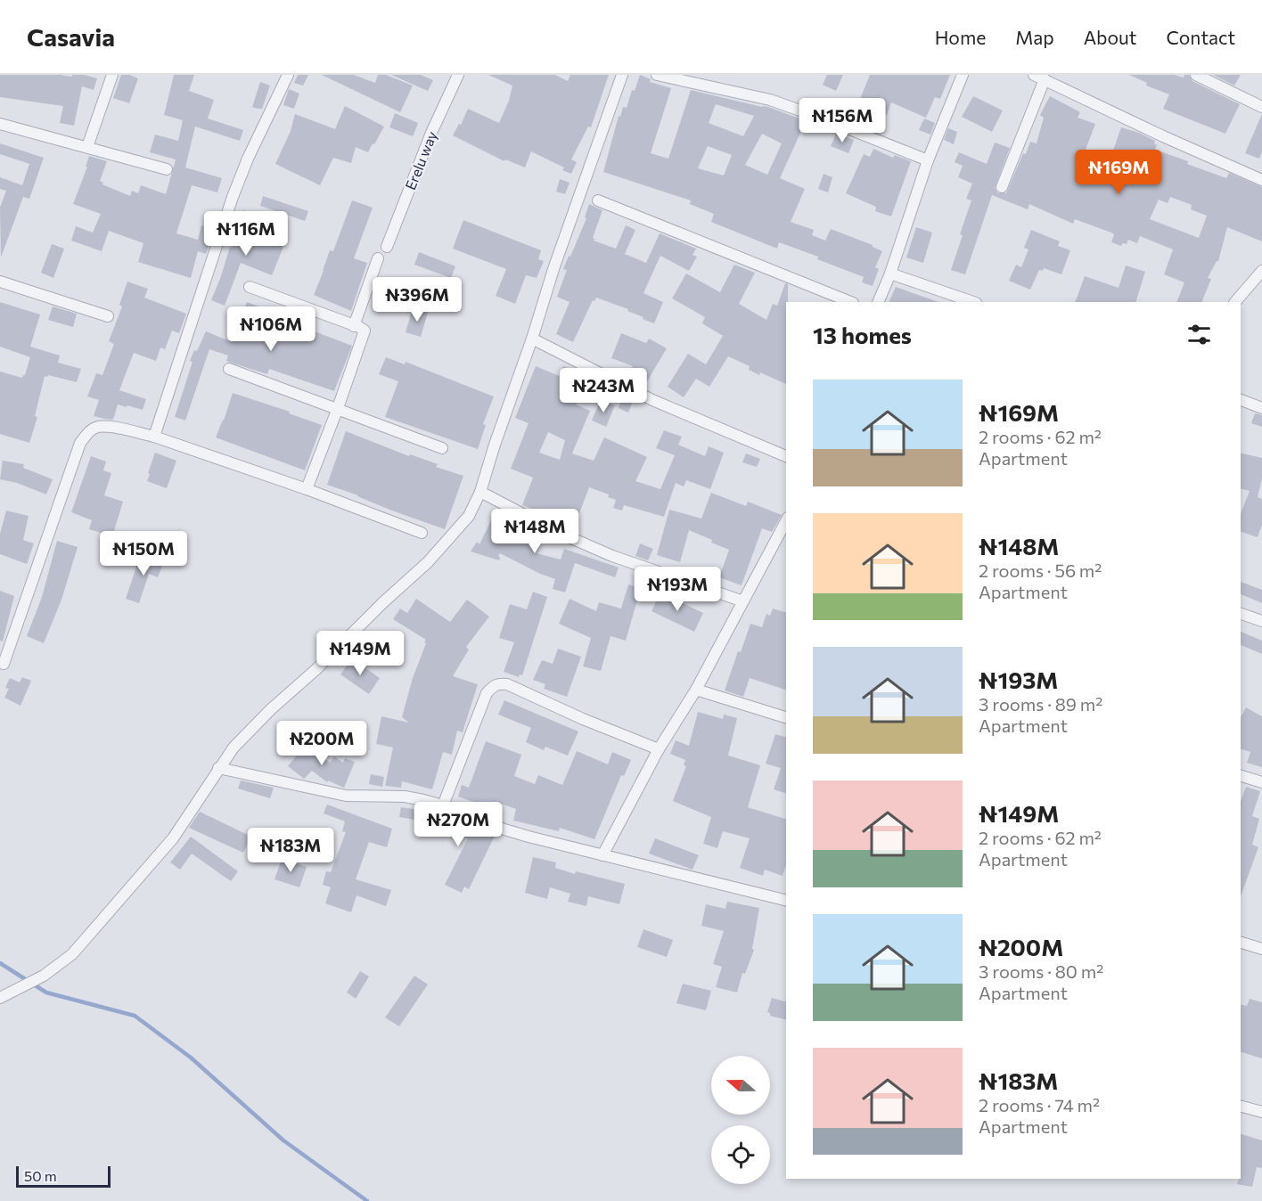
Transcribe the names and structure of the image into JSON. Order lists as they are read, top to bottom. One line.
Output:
{"streets":{"street":["Erelu way"]},"scale_bar":"50 m","north":"left","page":{"header":"Casavia","nav":["Home","Map","About","Contact"],"price":["₦156M","₦169M","₦116M","₦396M","₦106M","₦243M","₦148M","₦150M","₦193M","₦149M","₦200M","₦270M","₦183M"],"heading":"13 homes","list":[{"name":"₦169M","note":"2 rooms · 62 m² · Apartment"},{"name":"₦148M","note":"2 rooms · 56 m² · Apartment"},{"name":"₦193M","note":"3 rooms · 89 m² · Apartment"},{"name":"₦149M","note":"2 rooms · 62 m² · Apartment"},{"name":"₦200M","note":"3 rooms · 80 m² · Apartment"},{"name":"₦183M","note":"2 rooms · 74 m² · Apartment"}],"scale":"50 m"}}
